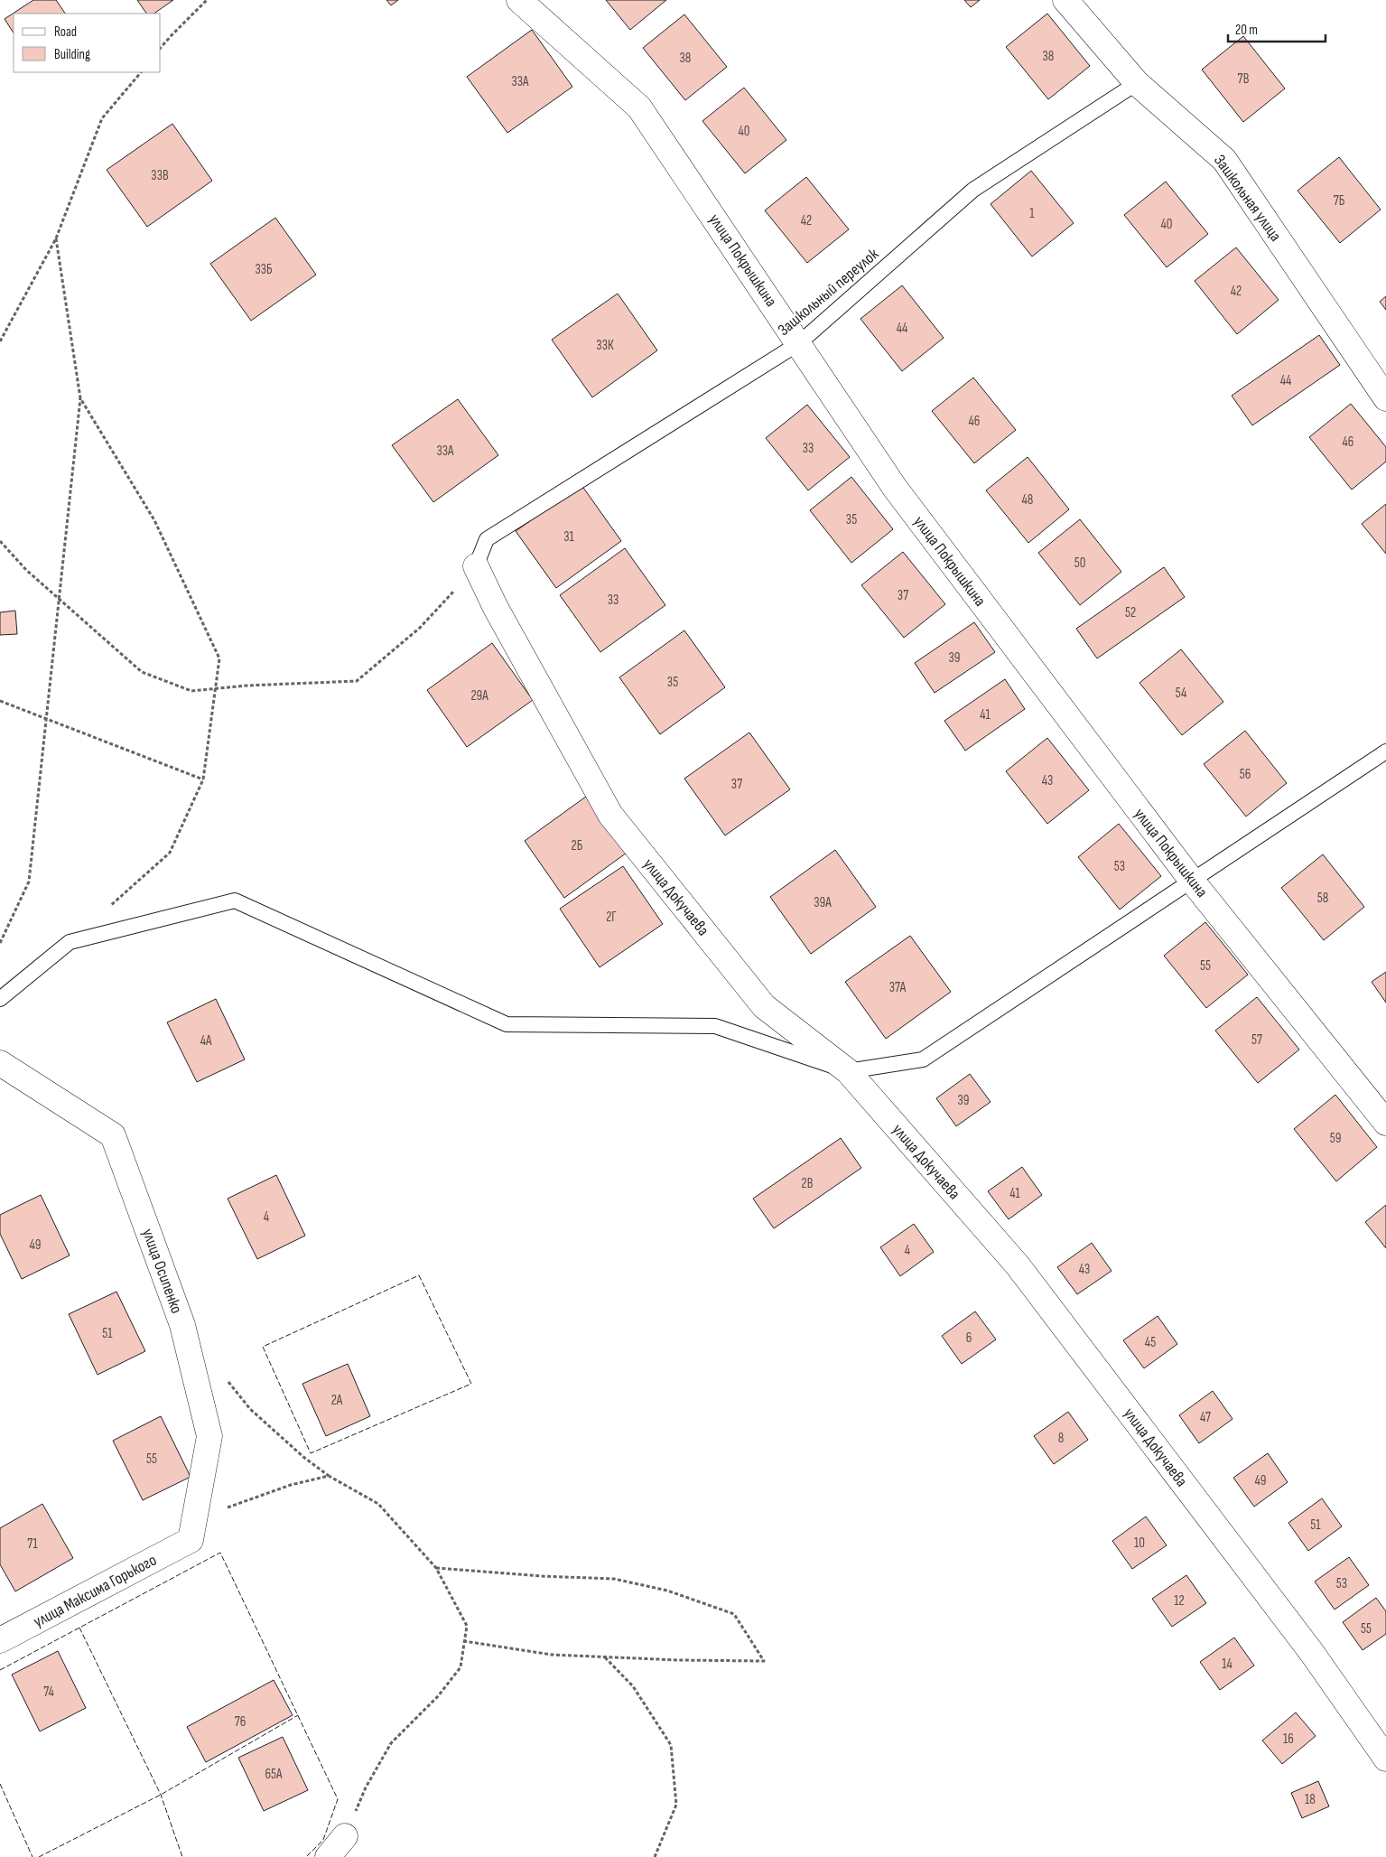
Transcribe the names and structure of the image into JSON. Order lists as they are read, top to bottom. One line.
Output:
{"streets":{"street":["Зашкольная улица","улица Покрышкина","улица Докучаева","улица Осипенко","улица Максима Горького"],"lane":["Зашкольный переулок"]},"crossings":[["Зашкольная улица","Зашкольный переулок"],["улица Покрышкина","Зашкольный переулок"],["Зашкольный переулок","улица Докучаева"],["улица Осипенко","улица Максима Горького"]],"house_numbers":["38","38","7В","33А","40","33В","7Б","1","42","40","33Б","42","44","33К","44","46","46","33","33А","48","35","31","50","37","33","52","39","35","54","29А","41","56","43","37","2Б","53","58","39А","2Г","55","37А","57","4А","39","59","2В","41","4","49","4","43","51","6","45","2А","47","8","55","49","51","10","71","53","12","55","14","74","76","16","65А","18"],"legend":["Road","Building"],"scale_bar":"20 m"}
